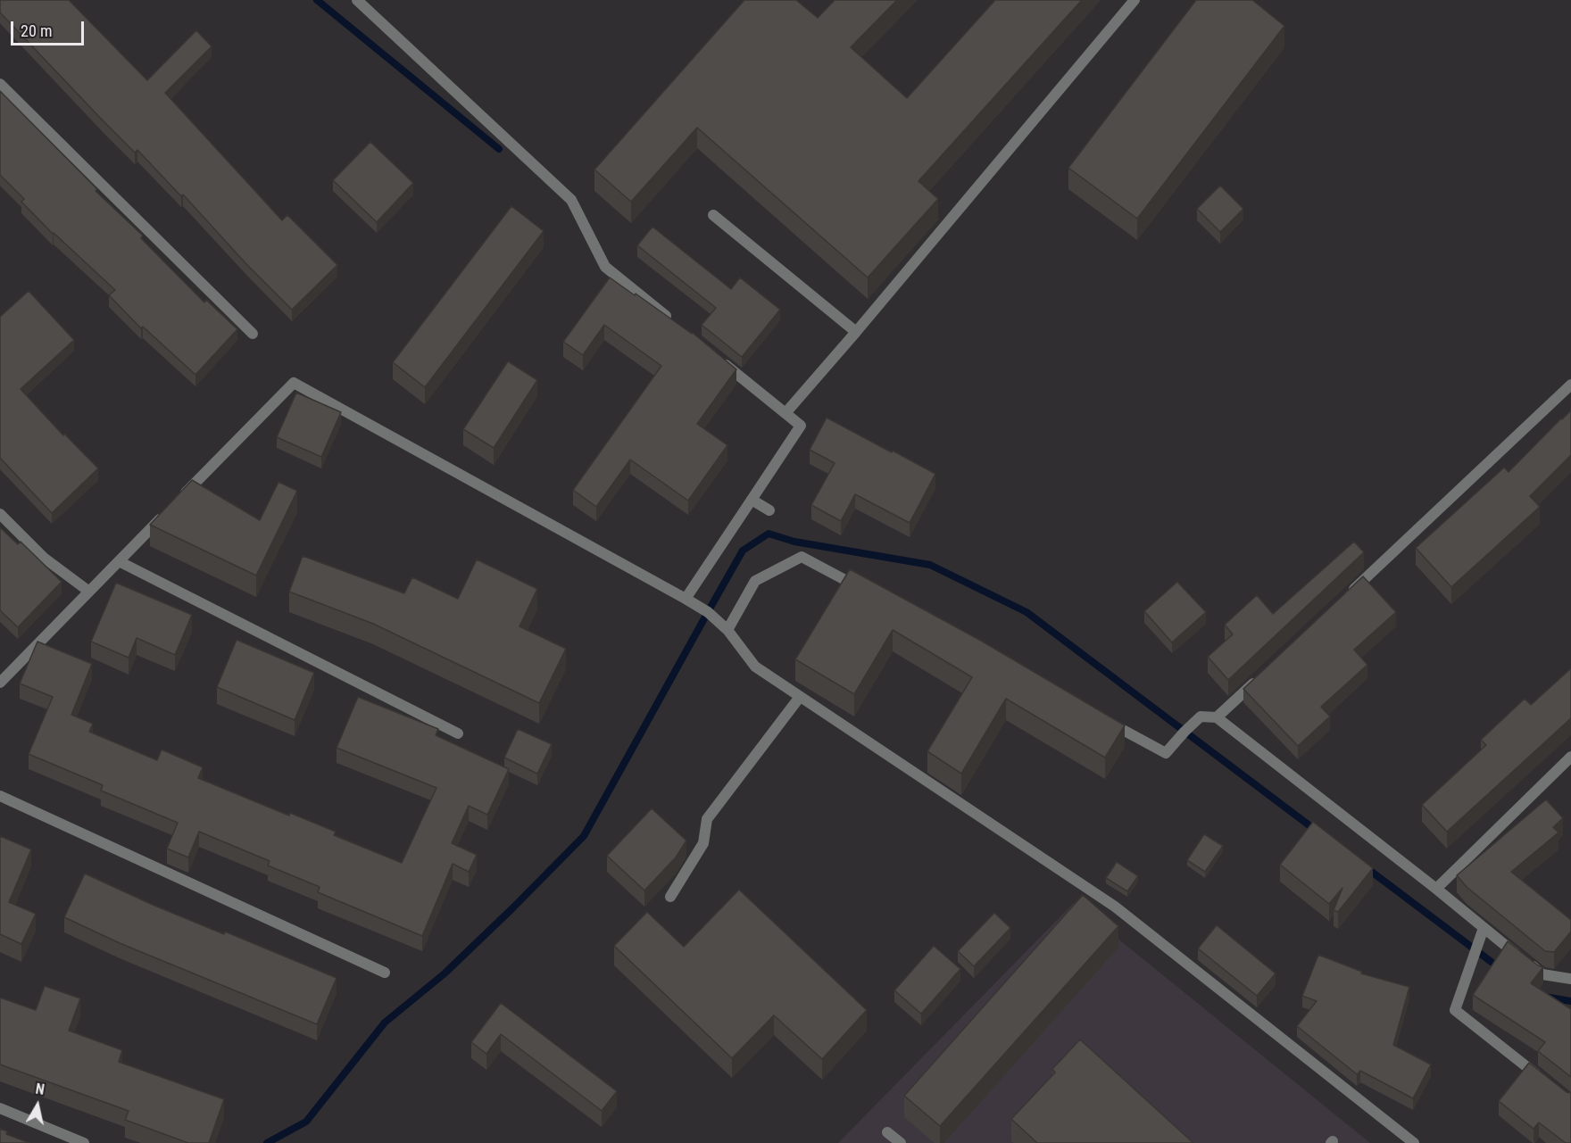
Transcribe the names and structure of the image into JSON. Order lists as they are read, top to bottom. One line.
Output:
{"scale_bar":"20 m","north":"top"}
